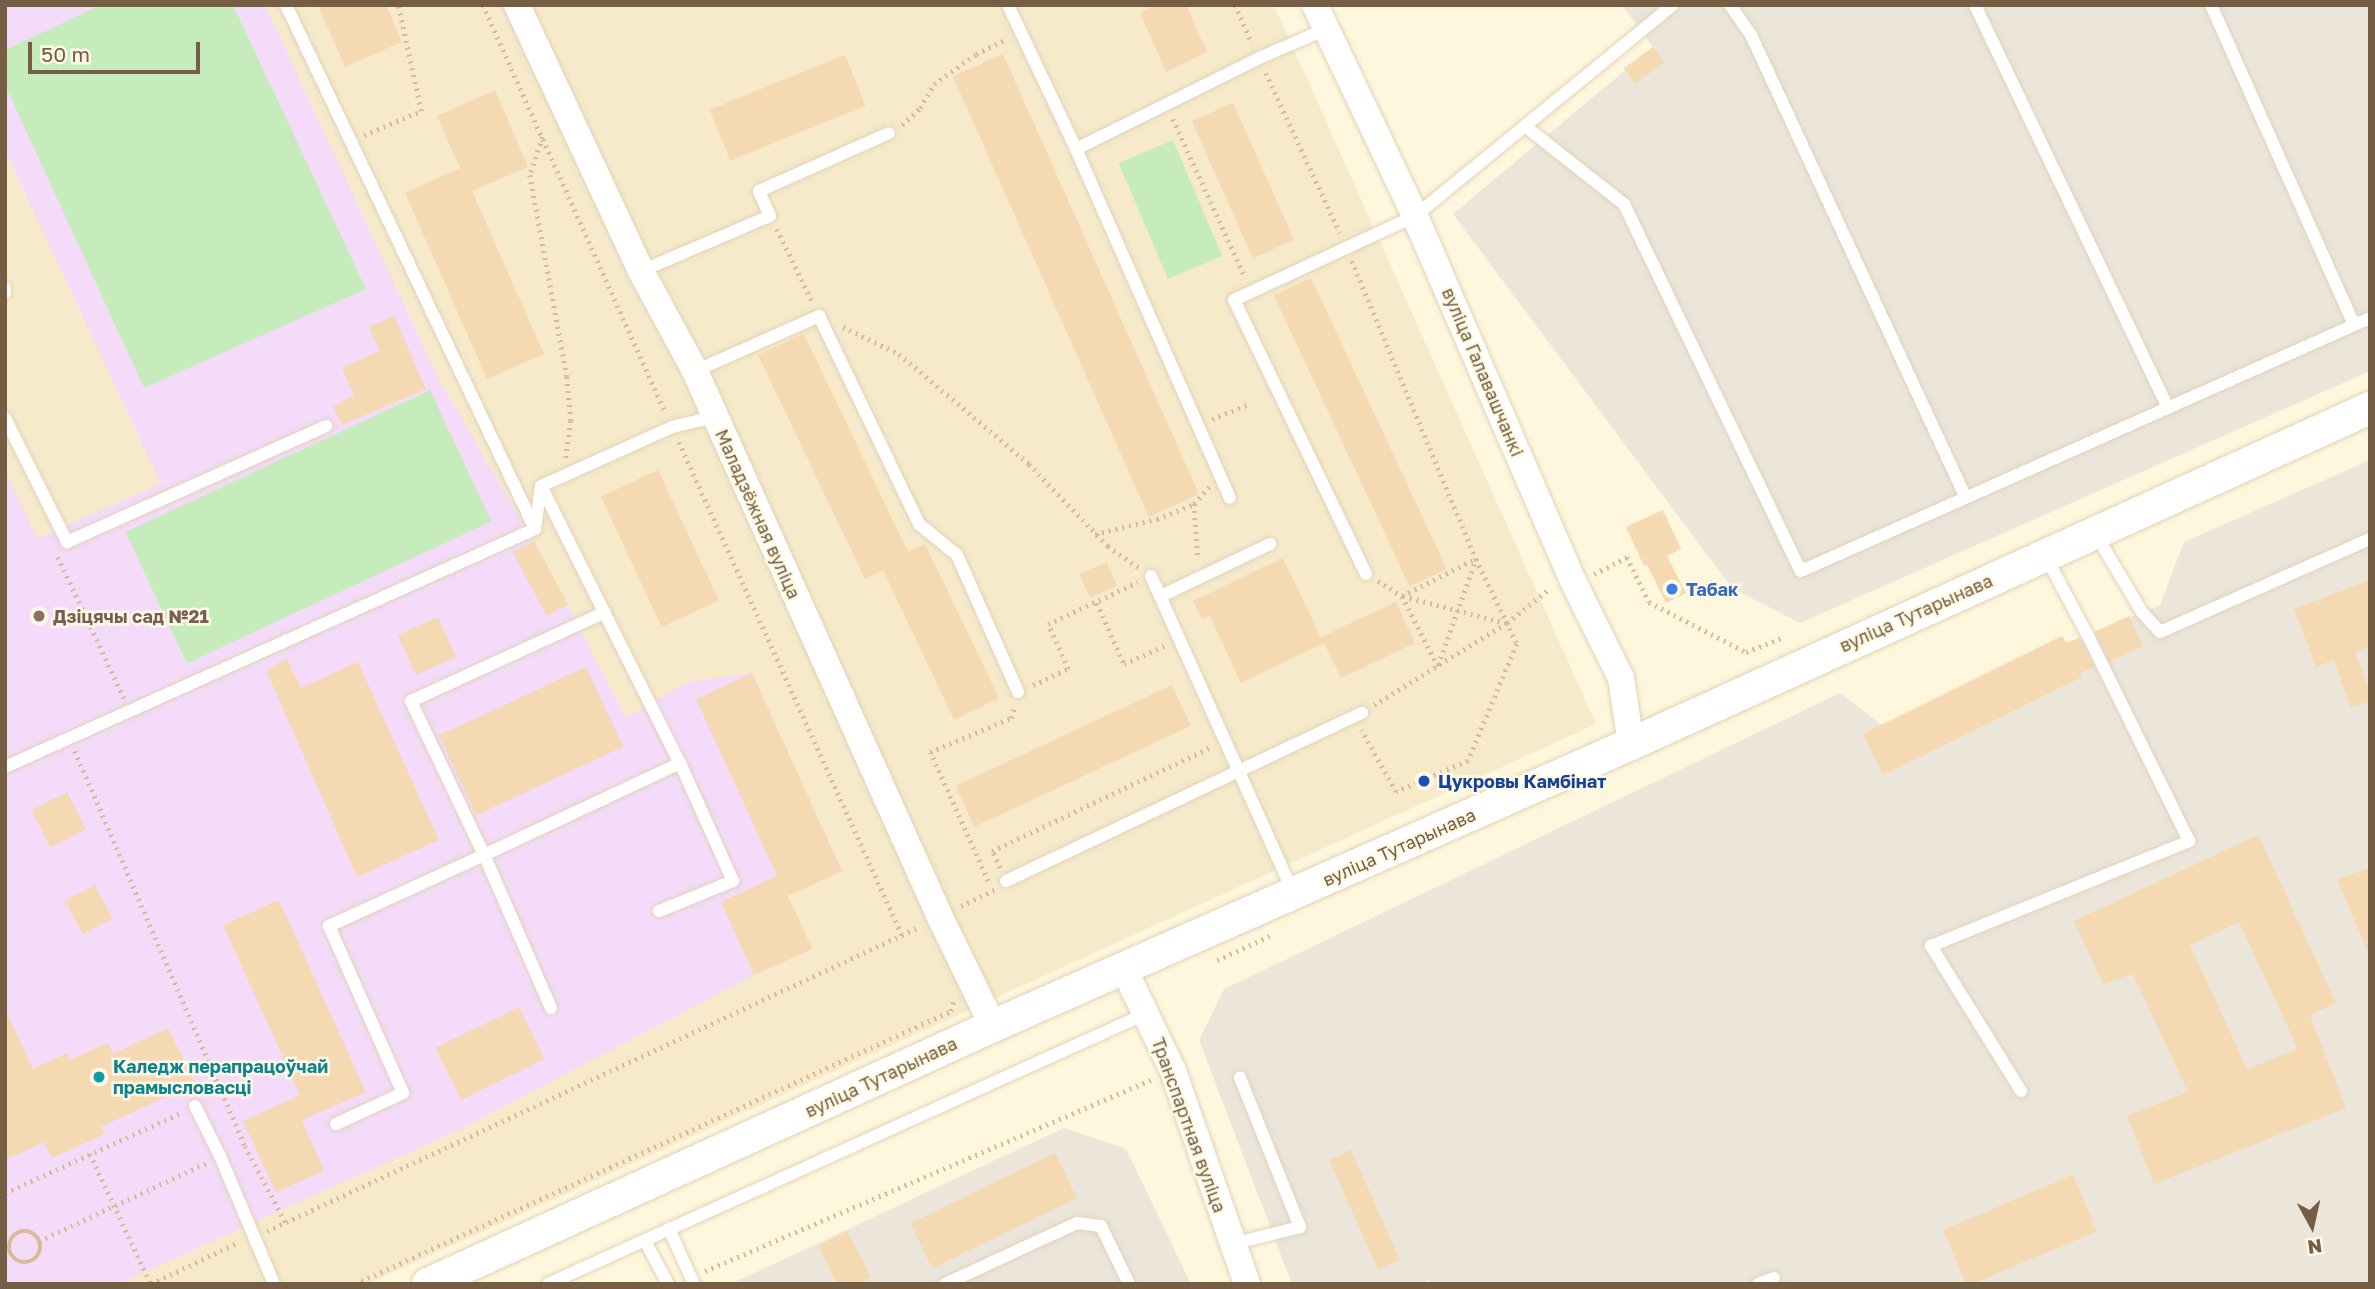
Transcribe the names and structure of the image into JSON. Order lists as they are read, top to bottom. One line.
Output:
{"streets":{"street":["вуліца Галавашчанкі","Маладзёжная вуліца","вуліца Тутарынава","Транспартная вуліца"]},"crossings":[["вуліца Галавашчанкі","вуліца Тутарынава"],["Маладзёжная вуліца","вуліца Тутарынава"],["вуліца Тутарынава","Транспартная вуліца"]],"places":["Табак","Дзіцячы сад №21","Цукровы Камбінат","Каледж перапрацоўчай прамысловасці"],"scale_bar":"50 m","north":"bottom"}
